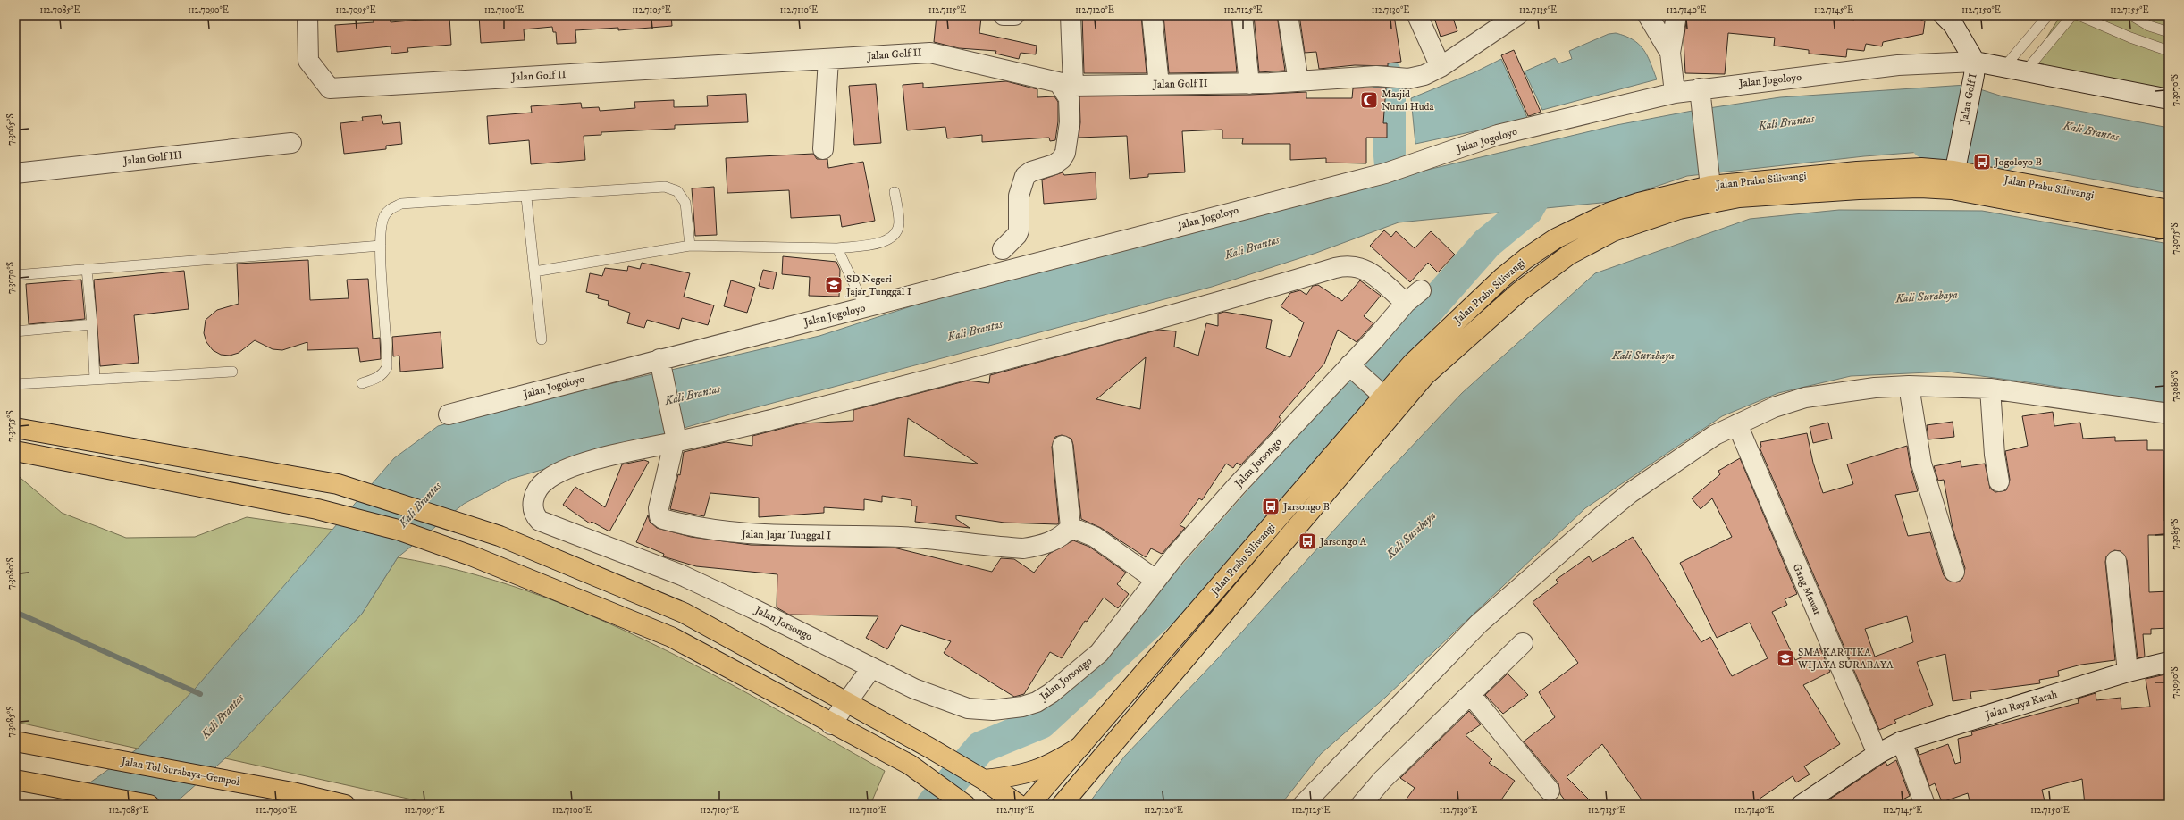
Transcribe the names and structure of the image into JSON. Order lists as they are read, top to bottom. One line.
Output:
{"streets":{"main road":["Jalan Prabu Siliwangi","Jalan Tol Surabaya–Gempol"],"street":["Jalan Golf II","Jalan Jogoloyo","Jalan Golf I","Jalan Golf III","Jalan Jorsongo","Jalan Jajar Tunggal I","Gang Mawar","Jalan Raya Karah"]},"crossings":[["Jalan Jogoloyo","Jalan Golf I"],["Jalan Jogoloyo","Jalan Jajar Tunggal I"],["Jalan Golf I","Jalan Prabu Siliwangi"],["Jalan Jorsongo","Jalan Jajar Tunggal I"],["Gang Mawar","Jalan Raya Karah"]],"water":["Kali Brantas","Kali Surabaya"],"places":{"mosque":["Masjid Nurul Huda"],"bus stop":["Jogoloyo B","Jarsongo B","Jarsongo A"],"school or university":["SD Negeri Jajar Tunggal I","SMA KARTIKA WIJAYA SURABAYA"]},"coordinates":["112.7085°E","112.7090°E","112.7095°E","112.7100°E","112.7105°E","112.7110°E","112.7115°E","112.7120°E","112.7125°E","112.7130°E","112.7135°E","112.7140°E","112.7145°E","112.7150°E","112.7155°E","7.3070°S","7.3065°S","7.3075°S","7.3080°S","7.3085°S","7.3090°S"]}
